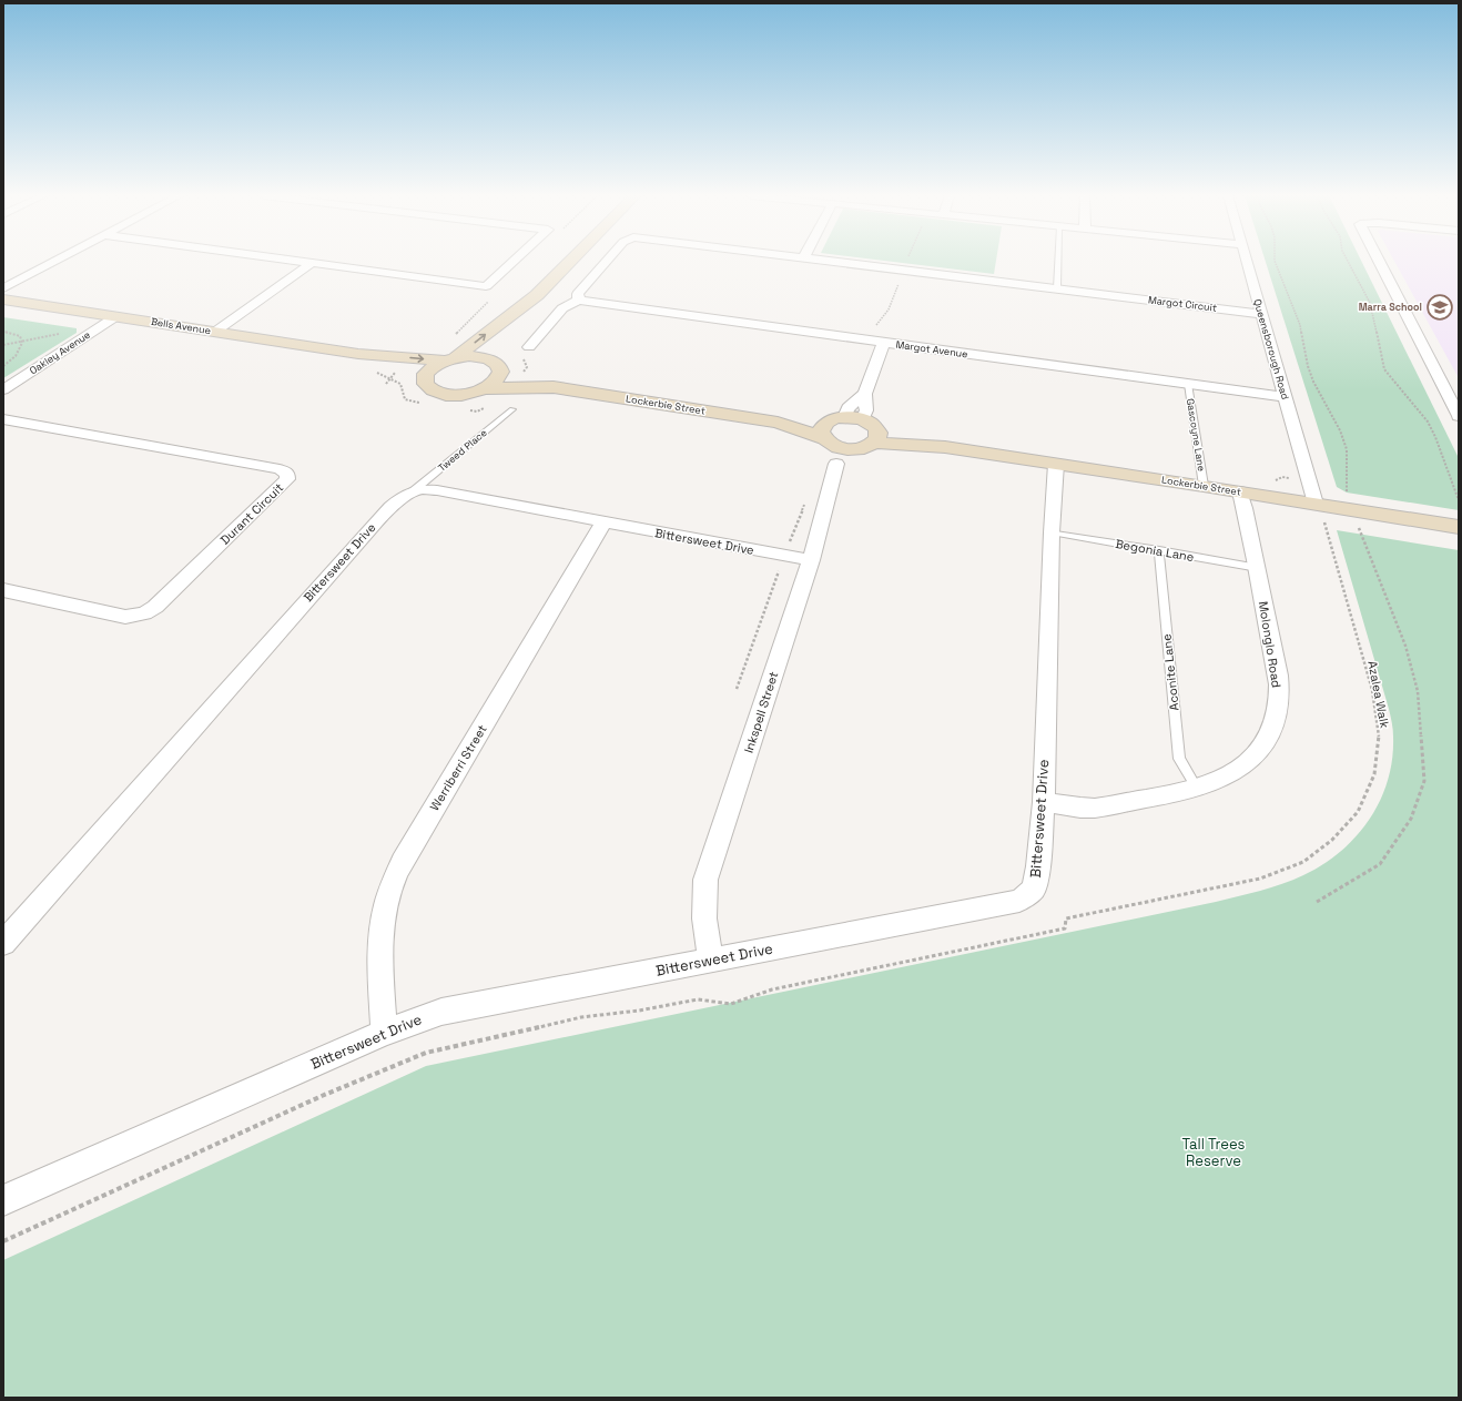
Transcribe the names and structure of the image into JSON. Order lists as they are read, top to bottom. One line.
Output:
{"streets":{"street":["Margot Circuit","Bells Avenue","Margot Avenue","Queensborough Road","Oakley Avenue","Lockerbie Street","Durant Circuit","Bittersweet Drive","Molonglo Road","Inkspell Street","Werriberri Street"],"lane":["Gascoyne Lane","Tweed Place","Begonia Lane","Aconite Lane"],"path":["Azalea Walk"]},"crossings":[["Margot Circuit","Margot Avenue"],["Margot Circuit","Queensborough Road"],["Bells Avenue","Oakley Avenue"],["Margot Avenue","Queensborough Road"],["Margot Avenue","Gascoyne Lane"],["Queensborough Road","Lockerbie Street"],["Queensborough Road","Azalea Walk"],["Lockerbie Street","Gascoyne Lane"],["Lockerbie Street","Bittersweet Drive"],["Lockerbie Street","Molonglo Road"],["Lockerbie Street","Azalea Walk"],["Lockerbie Street","Inkspell Street"],["Tweed Place","Bittersweet Drive"],["Bittersweet Drive","Begonia Lane"],["Bittersweet Drive","Molonglo Road"],["Bittersweet Drive","Inkspell Street"],["Bittersweet Drive","Werriberri Street"],["Begonia Lane","Molonglo Road"],["Begonia Lane","Aconite Lane"],["Molonglo Road","Aconite Lane"]],"parks":["Tall Trees Reserve"],"places":{"school or university":["Marra School"]}}
